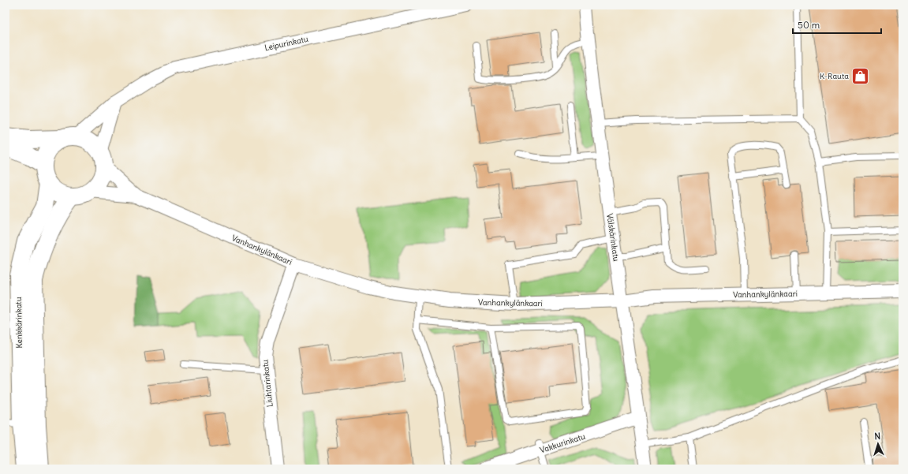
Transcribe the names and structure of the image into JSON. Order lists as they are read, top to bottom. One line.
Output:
{"streets":{"street":["Leipurinkatu","Välskärinkatu","Vanhankylänkaari","Kenkkärinkatu","Liuhtarinkatu","Vakkurinkatu"]},"crossings":[["Leipurinkatu","Vanhankylänkaari"],["Leipurinkatu","Kenkkärinkatu"],["Välskärinkatu","Vanhankylänkaari"],["Välskärinkatu","Vakkurinkatu"],["Vanhankylänkaari","Kenkkärinkatu"],["Vanhankylänkaari","Liuhtarinkatu"]],"places":{"shop":["K-Rauta"]},"scale_bar":"50 m","north":"top"}
